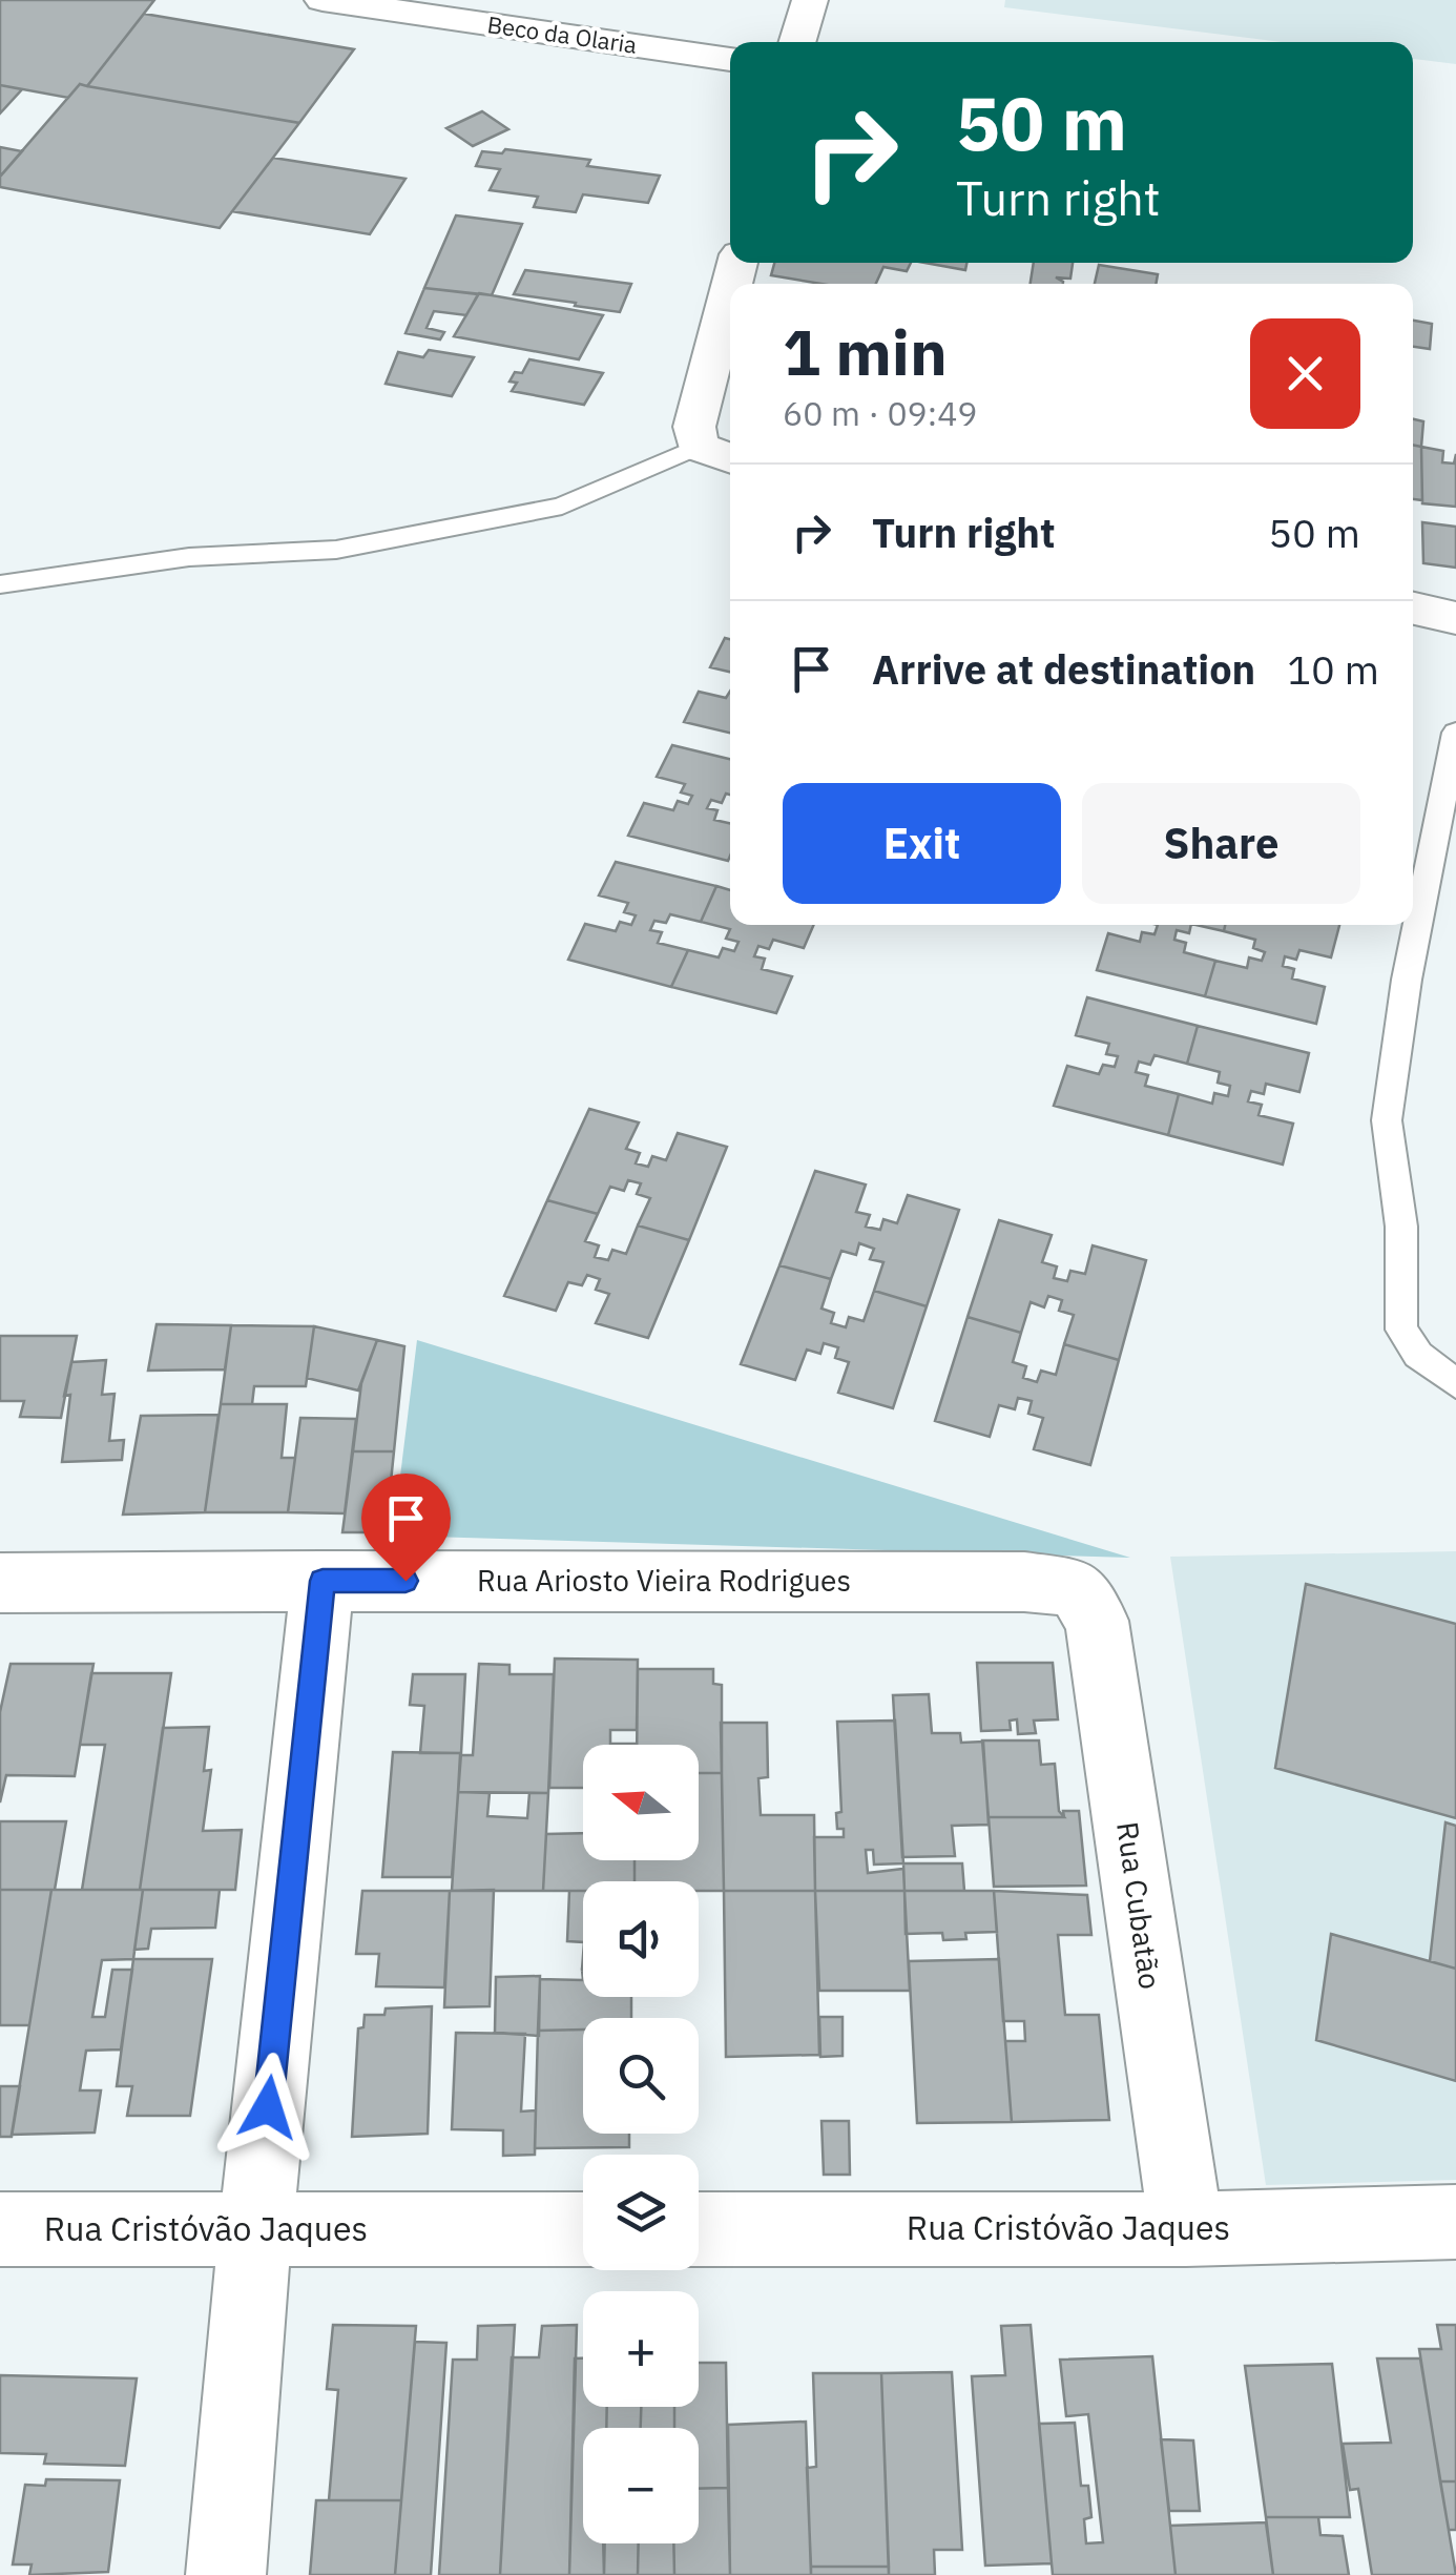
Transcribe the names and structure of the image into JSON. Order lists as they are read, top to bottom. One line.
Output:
{"streets":{"street":["Beco da Olaria","Rua Ariosto Vieira Rodrigues","Rua Cubatão","Rua Cristóvão Jaques"]},"crossings":[["Rua Ariosto Vieira Rodrigues","Rua Cubatão"],["Rua Cubatão","Rua Cristóvão Jaques"]],"north":"left","page":{"turn":["50 m","Turn right"],"heading":["1 min","60 m · 09:49"],"list":[{"name":"Turn right","value":"50 m"},{"name":"Arrive at destination","value":"10 m"}],"buttons":["Exit","Share"],"map_buttons":["+","−"]}}
